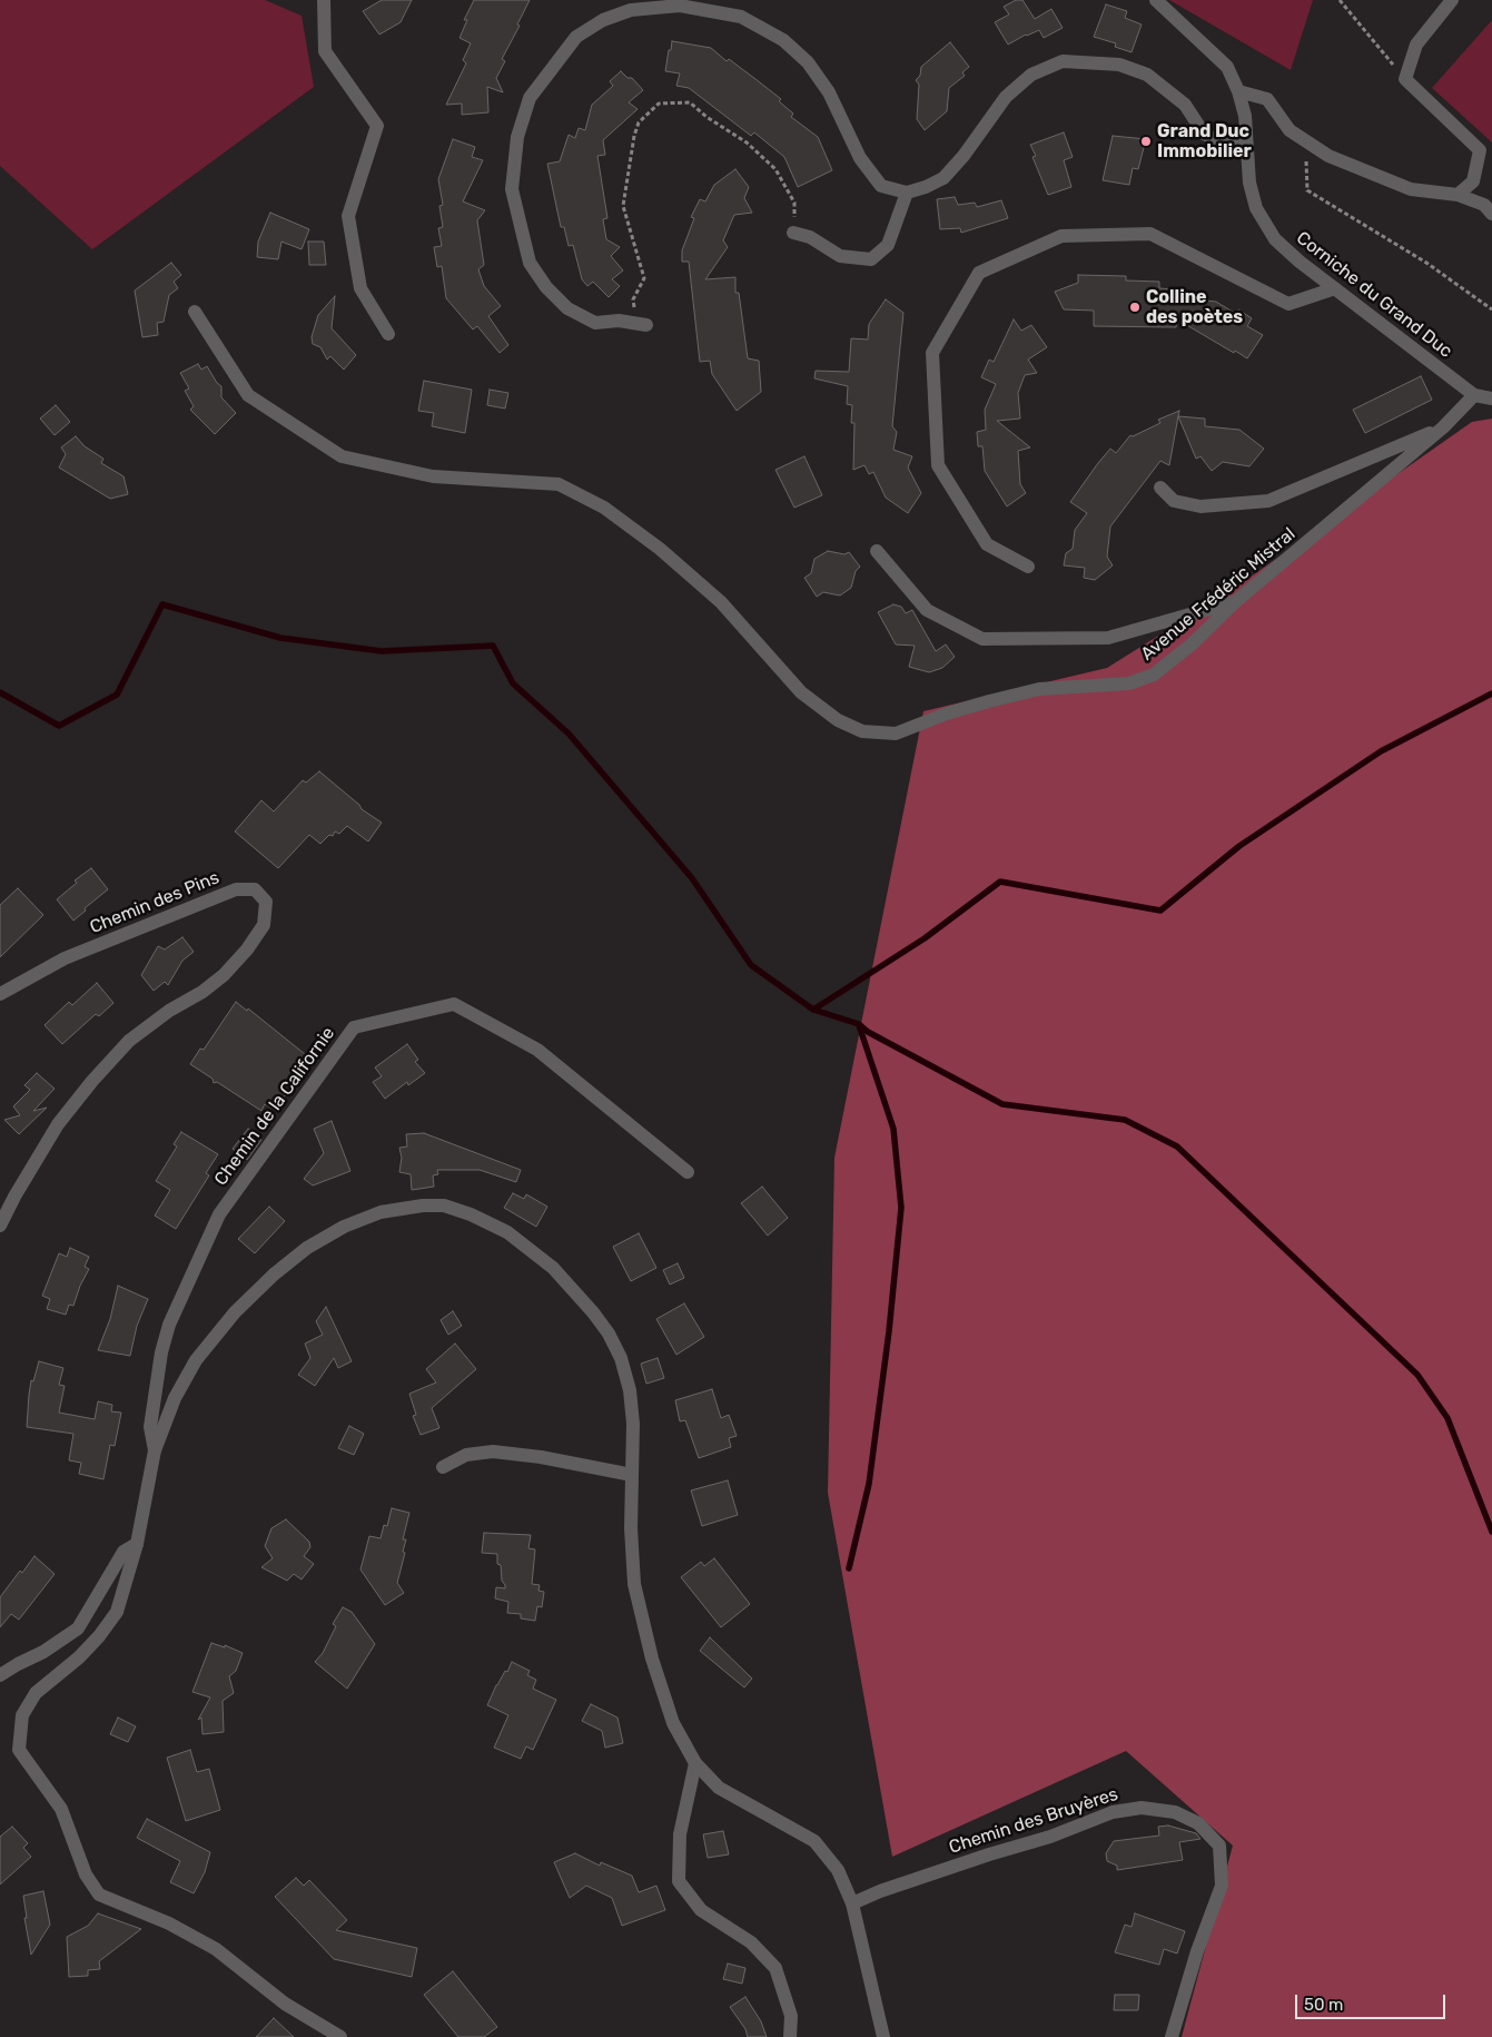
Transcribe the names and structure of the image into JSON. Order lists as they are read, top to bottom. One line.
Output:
{"streets":{"street":["Corniche du Grand Duc","Avenue Frédéric Mistral","Chemin des Pins","Chemin de la Californie","Chemin des Bruyères"]},"crossings":[["Corniche du Grand Duc","Avenue Frédéric Mistral"]],"places":["Grand Duc Immobilier","Colline des poètes"],"scale_bar":"50 m"}
